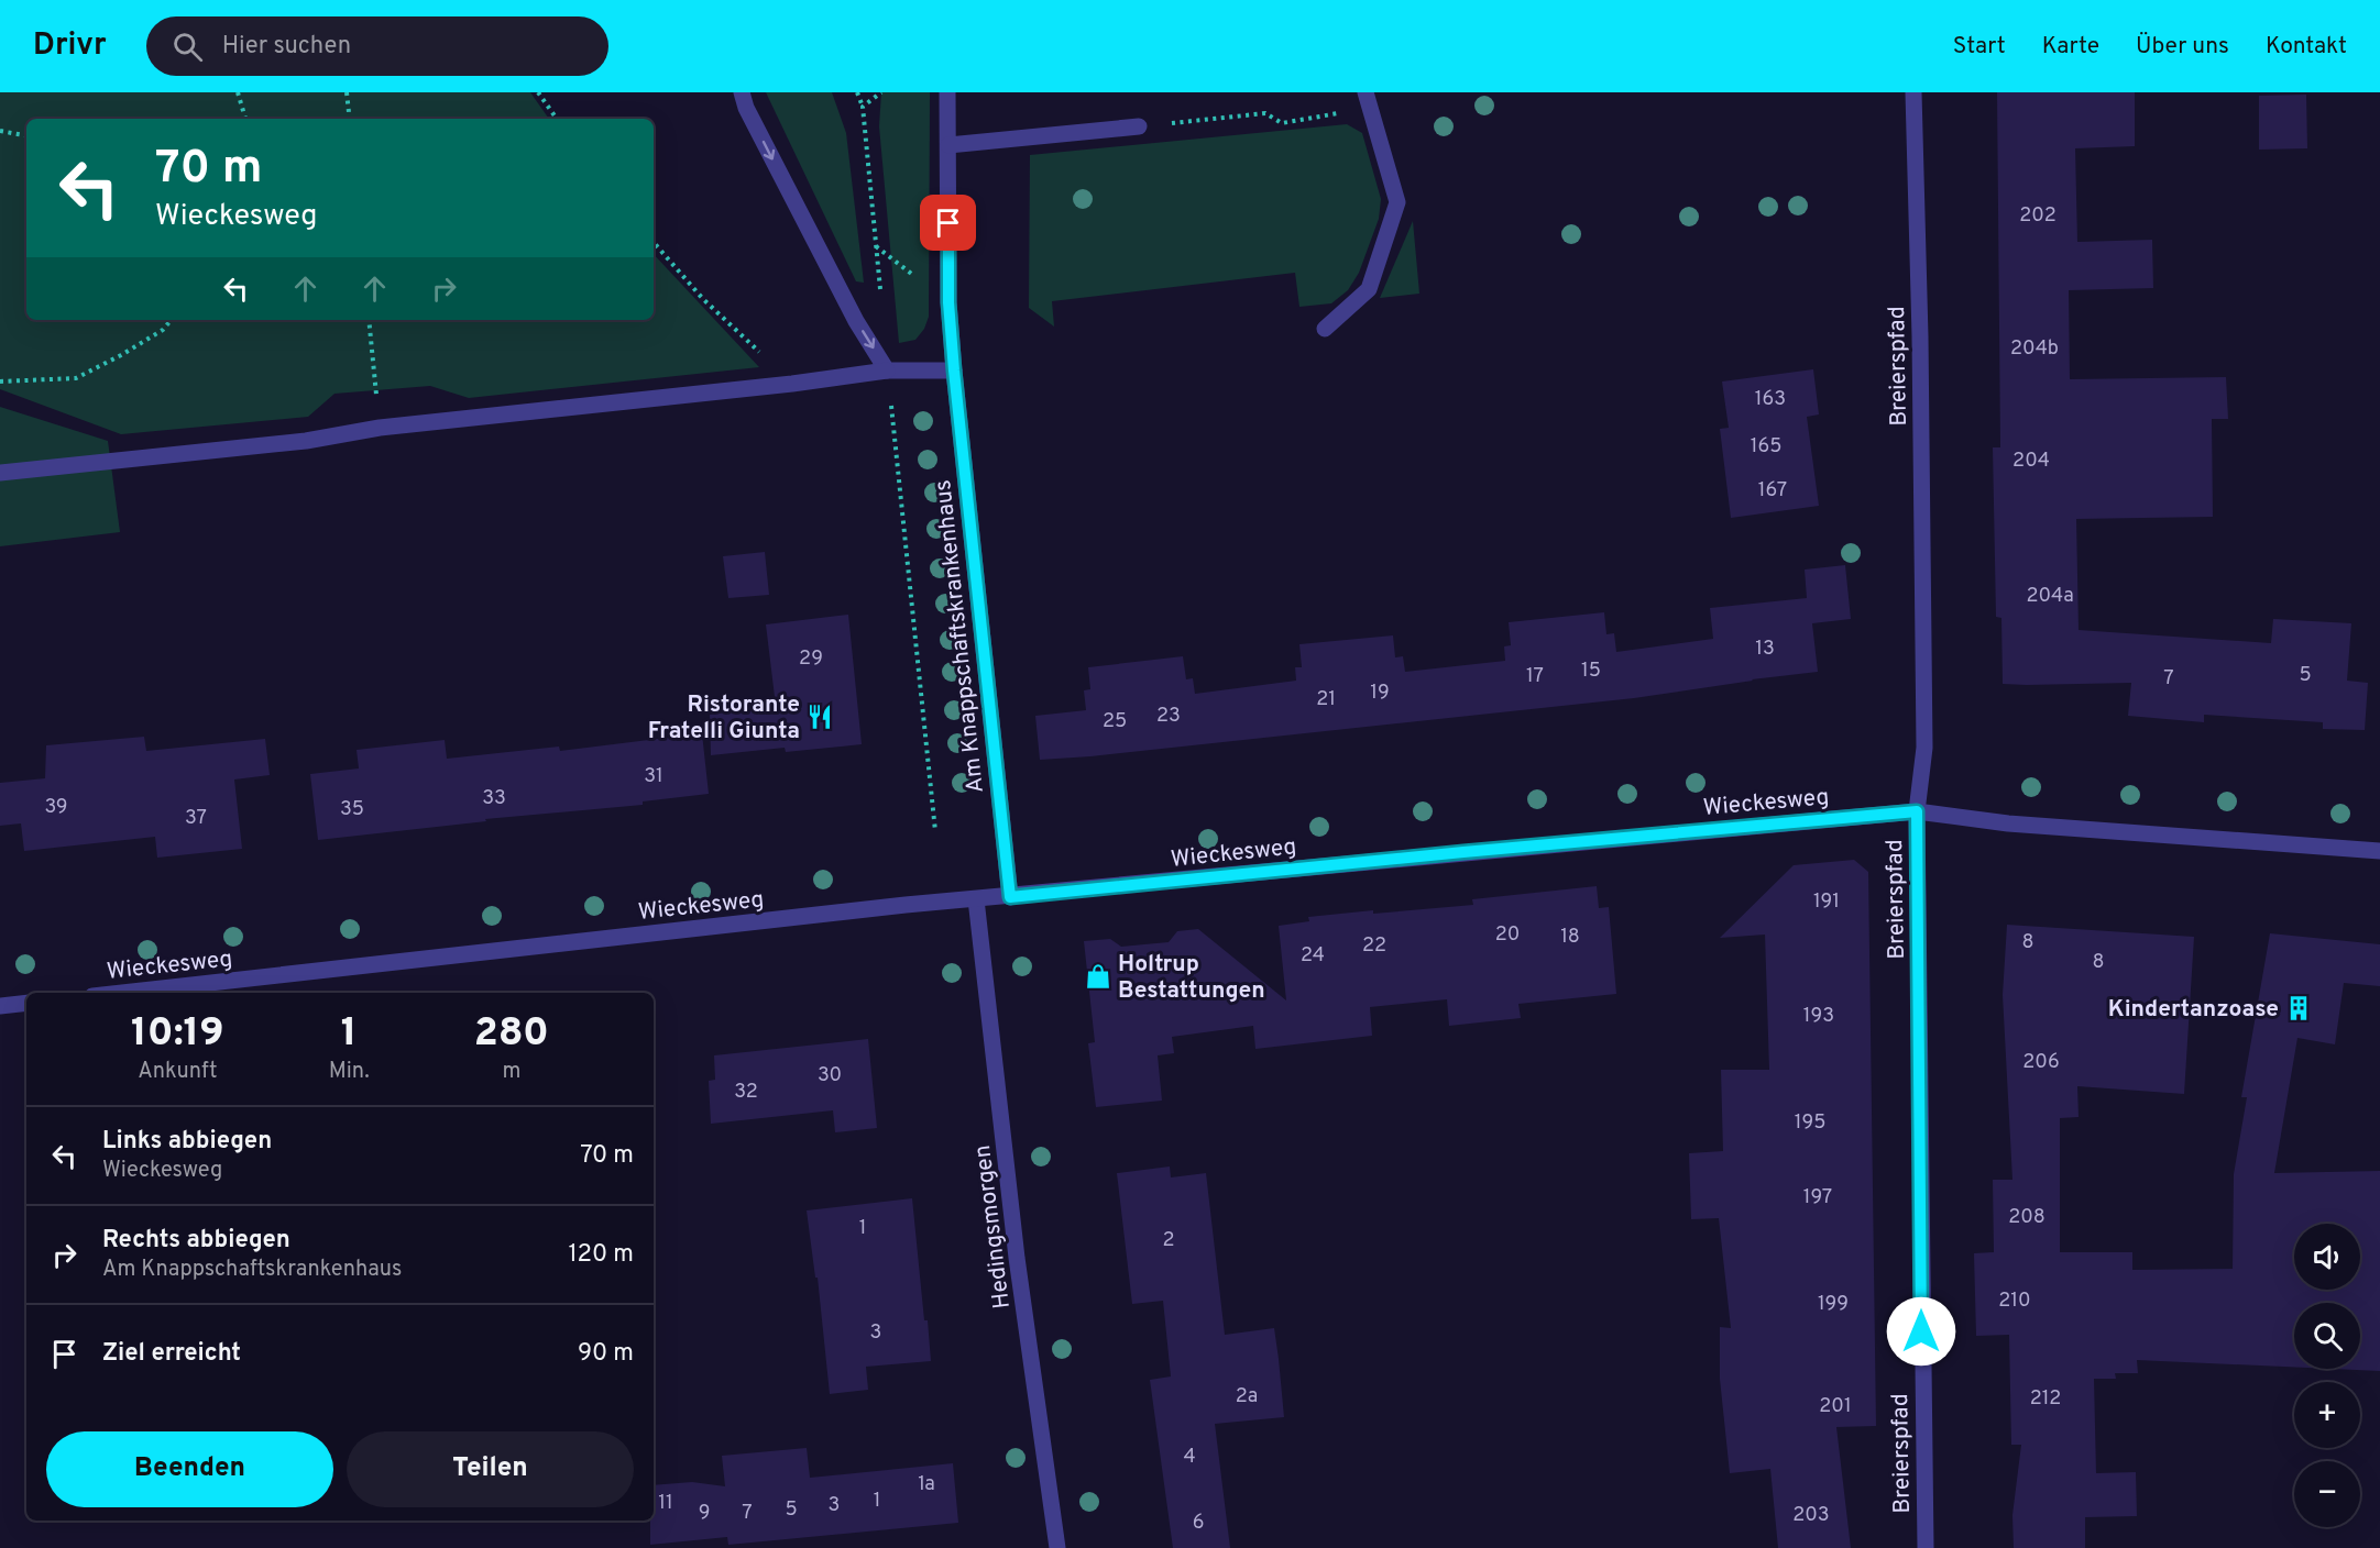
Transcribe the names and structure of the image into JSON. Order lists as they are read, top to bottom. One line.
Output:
{"streets":{"street":["Breierspfad","Am Knappschaftskrankenhaus","Wieckesweg","Hedingsmorgen"]},"crossings":[["Breierspfad","Wieckesweg"],["Am Knappschaftskrankenhaus","Wieckesweg"],["Wieckesweg","Hedingsmorgen"]],"places":{"restaurant":["Ristorante Fratelli Giunta"],"shop":["Holtrup Bestattungen"],"building":["Kindertanzoase"]},"house_numbers":["202","204b","163","165","204","167","204a","13","29","15","5","17","7","19","21","23","25","31","33","39","35","37","191","20","18","8","22","24","8","193","206","30","32","195","197","208","1","2","210","199","3","2a","212","201","4","1a","1","11","3","5","9","7","203","6"],"page":{"header":"Drivr","search":"Hier suchen","nav":["Start","Karte","Über uns","Kontakt"],"turn":["70 m","Wieckesweg"],"eta":["10:19","Ankunft","1","Min.","280","m"],"list":[{"name":"Links abbiegen","note":"Wieckesweg","value":"70 m"},{"name":"Rechts abbiegen","note":"Am Knappschaftskrankenhaus","value":"120 m"},{"name":"Ziel erreicht","value":"90 m"}],"map_buttons":["+","−"],"buttons":["Beenden","Teilen"]}}
